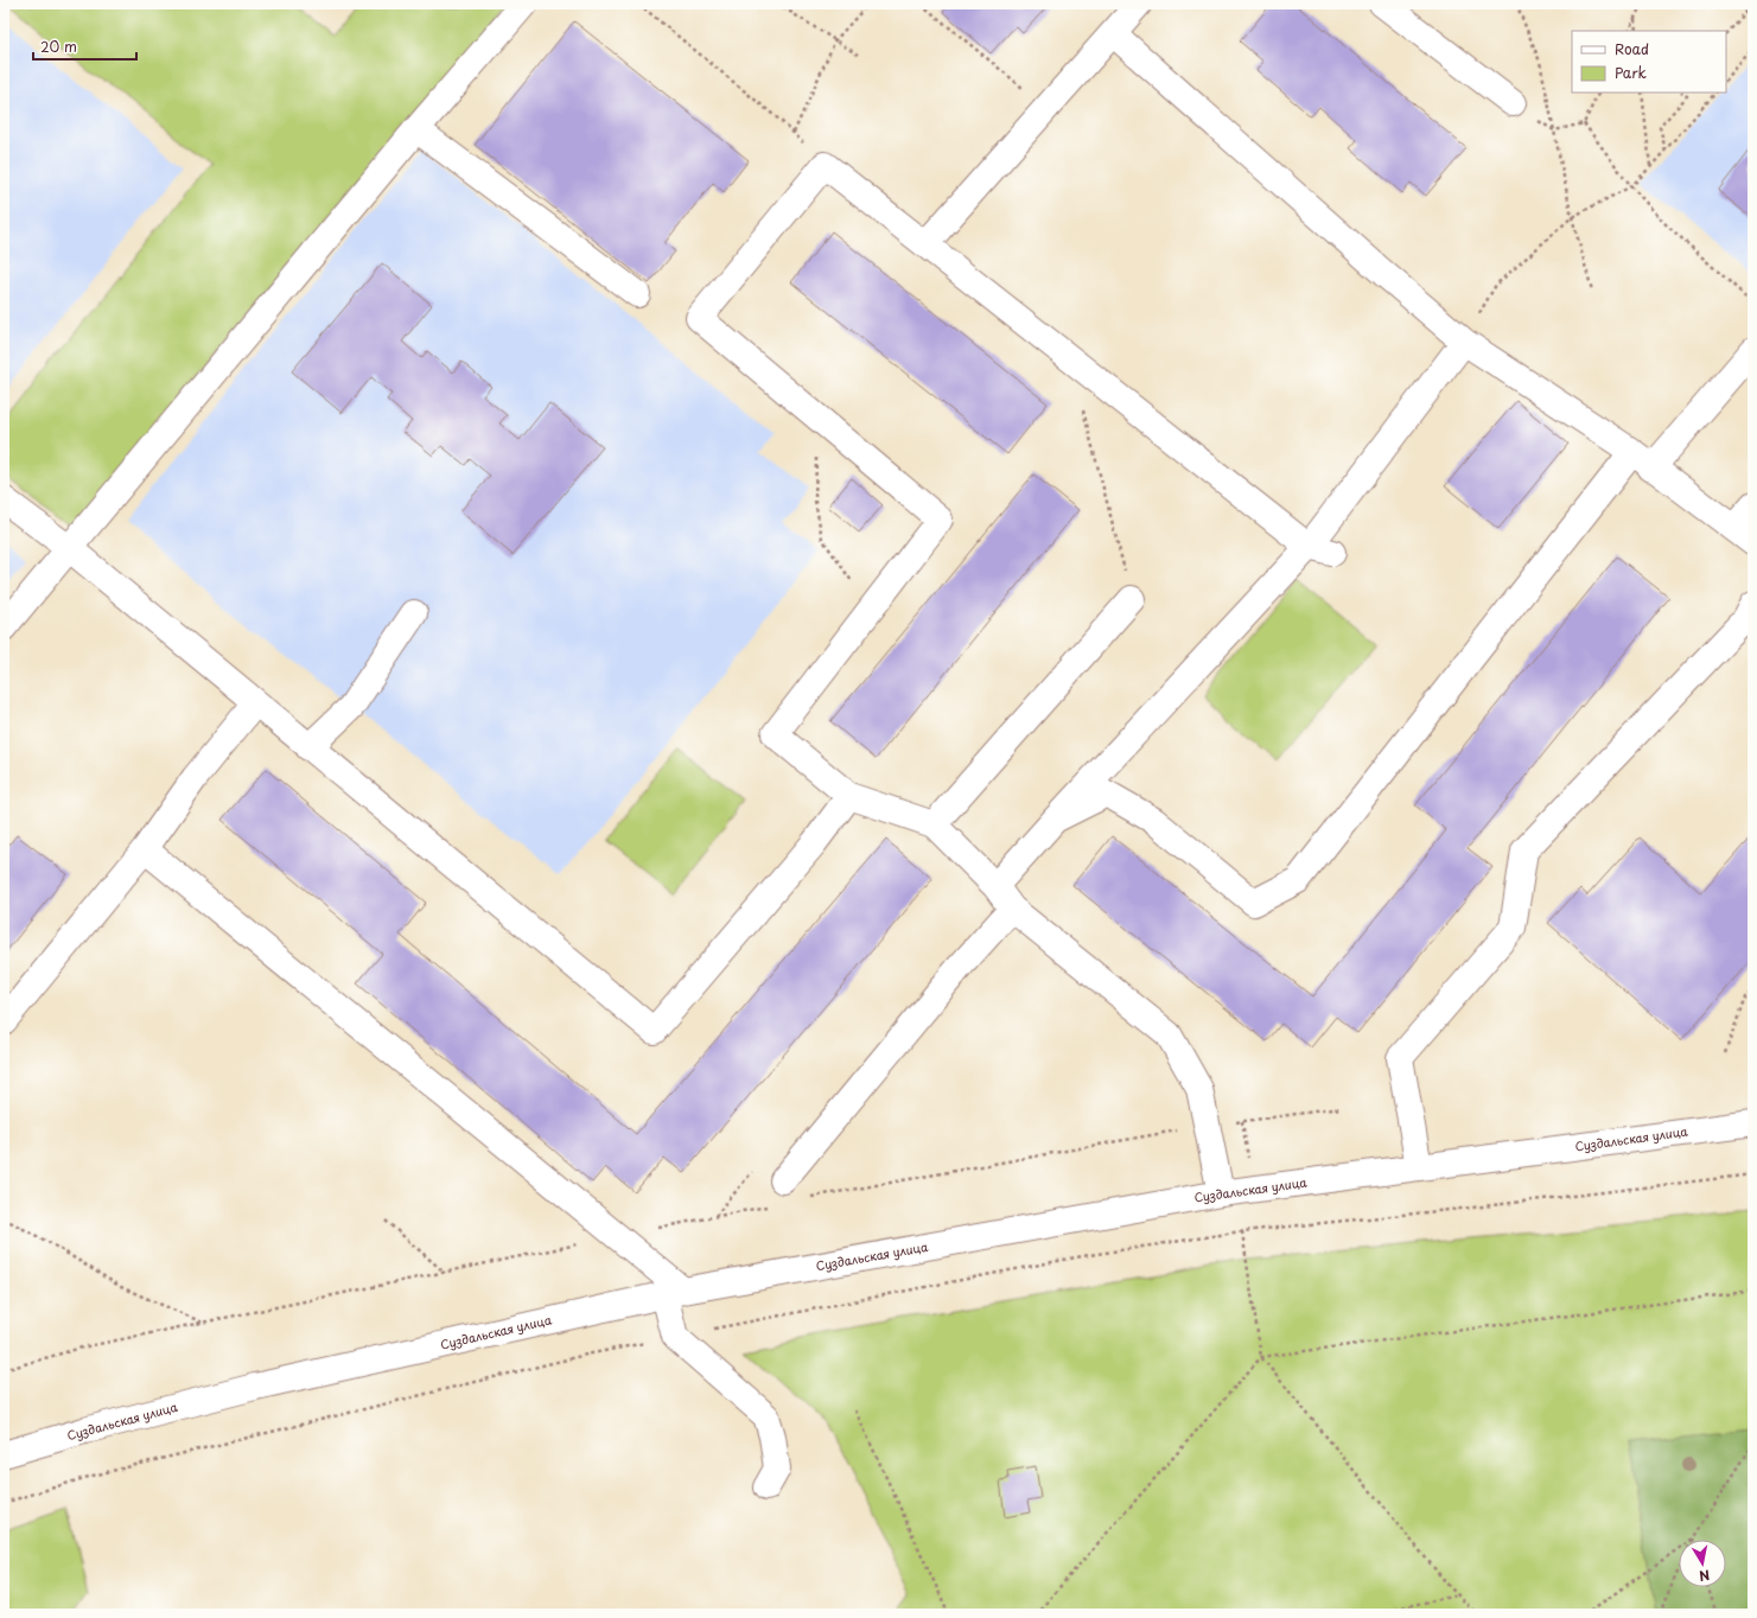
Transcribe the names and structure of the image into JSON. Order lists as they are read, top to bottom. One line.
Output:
{"streets":{"street":["Суздальская улица"]},"legend":["Road","Park"],"scale_bar":"20 m","north":"bottom"}
